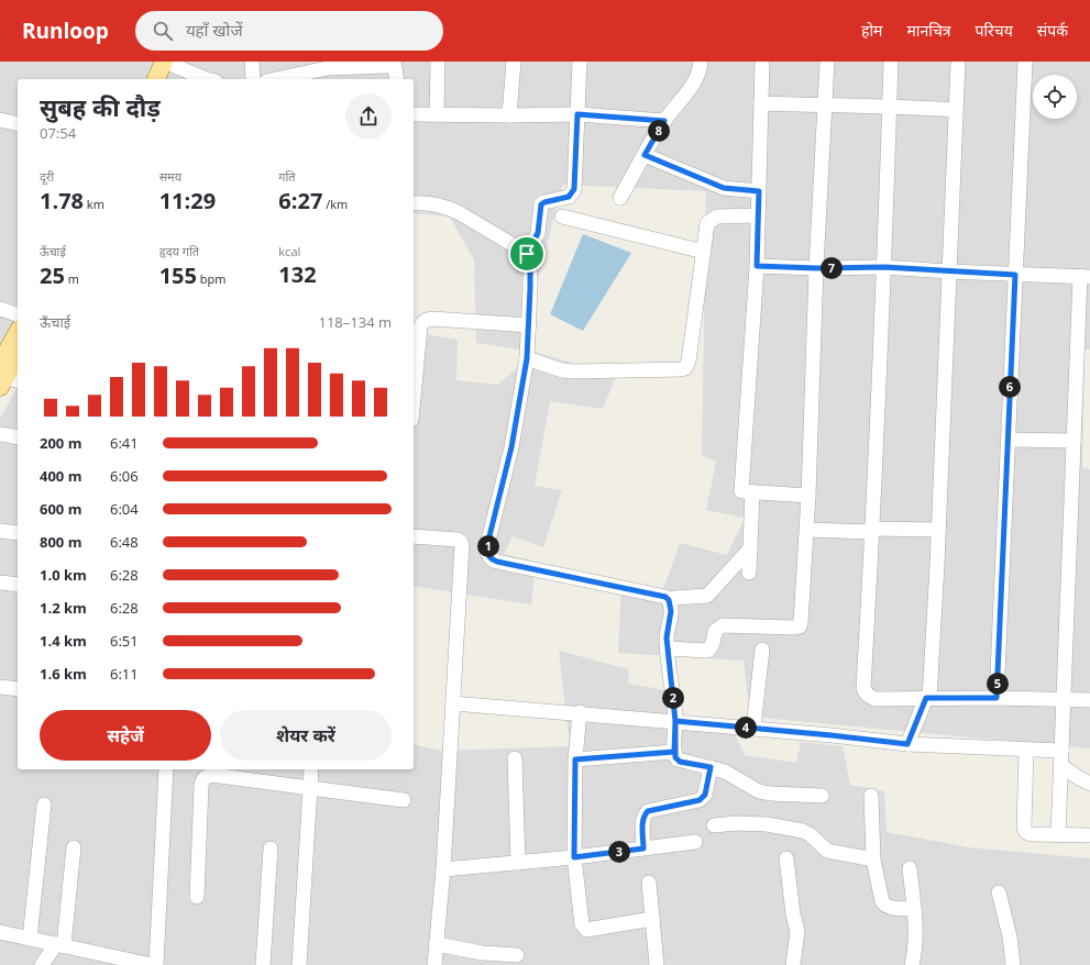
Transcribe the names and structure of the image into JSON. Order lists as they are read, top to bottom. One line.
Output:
{"page":{"header":"Runloop","search":"यहाँ खोजें","nav":["होम","मानचित्र","परिचय","संपर्क"],"heading":["सुबह की दौड़","07:54"],"pins":["8","7","6","1","5","2","4","3"],"stats":[["दूरी","1.78 km"],["समय","11:29"],["गति","6:27 /km"],["ऊँचाई","25 m"],["हृदय गति","155 bpm"],["kcal","132"]],"chart":["ऊँचाई","118–134 m"],"list":[{"name":"200 m","note":"6:41"},{"name":"400 m","note":"6:06"},{"name":"600 m","note":"6:04"},{"name":"800 m","note":"6:48"},{"name":"1.0 km","note":"6:28"},{"name":"1.2 km","note":"6:28"},{"name":"1.4 km","note":"6:51"},{"name":"1.6 km","note":"6:11"}],"buttons":["सहेजें","शेयर करें"]}}
